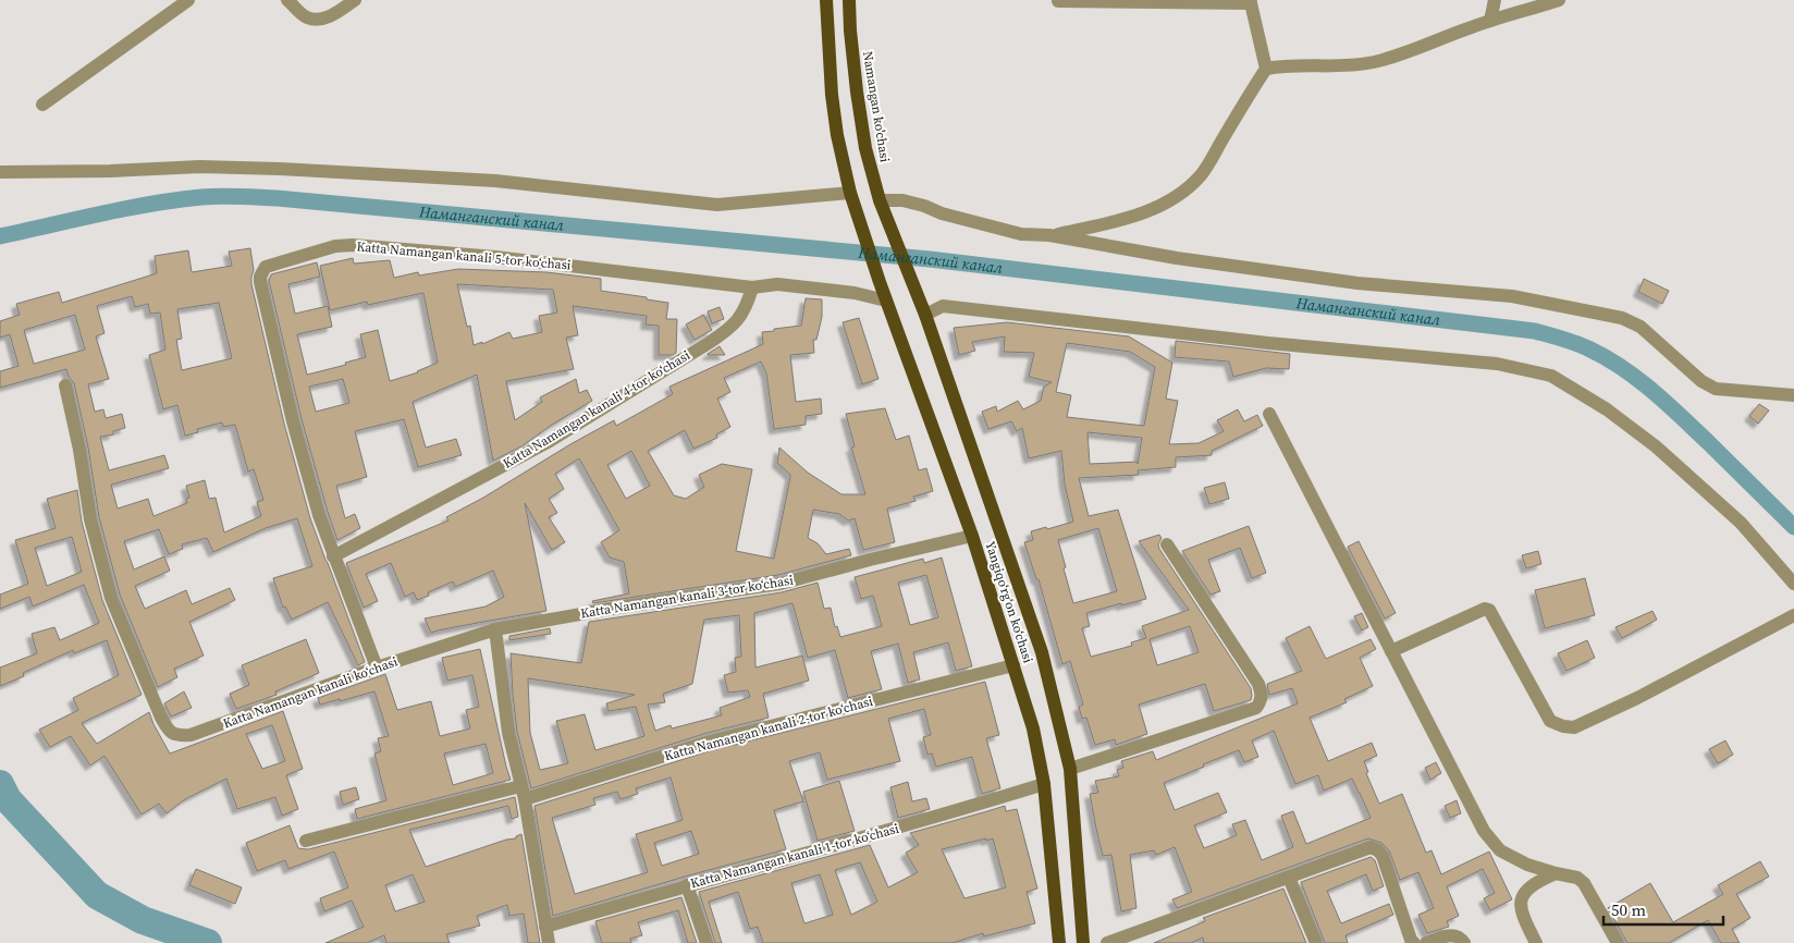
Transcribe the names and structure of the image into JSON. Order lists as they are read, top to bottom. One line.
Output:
{"streets":{"main road":["Namangan ko'chasi","Yangiqoʻrgʻon koʻchasi"],"street":["Katta Namangan kanali 5-tor koʻchasi","Katta Namangan kanali 4-tor koʻchasi","Katta Namangan kanali 3-tor koʻchasi","Katta Namangan kanali koʻchasi","Katta Namangan kanali 2-tor koʻchasi","Katta Namangan kanali 1-tor koʻchasi"]},"crossings":[["Namangan ko'chasi","Yangiqoʻrgʻon koʻchasi"],["Katta Namangan kanali 5-tor koʻchasi","Katta Namangan kanali 4-tor koʻchasi"],["Katta Namangan kanali 5-tor koʻchasi","Yangiqoʻrgʻon koʻchasi"],["Katta Namangan kanali 5-tor koʻchasi","Katta Namangan kanali koʻchasi"],["Katta Namangan kanali 3-tor koʻchasi","Yangiqoʻrgʻon koʻchasi"],["Katta Namangan kanali 3-tor koʻchasi","Katta Namangan kanali koʻchasi"],["Yangiqoʻrgʻon koʻchasi","Katta Namangan kanali 2-tor koʻchasi"],["Yangiqoʻrgʻon koʻchasi","Katta Namangan kanali 1-tor koʻchasi"]],"water":["Наманганский канал"],"scale_bar":"50 m"}
